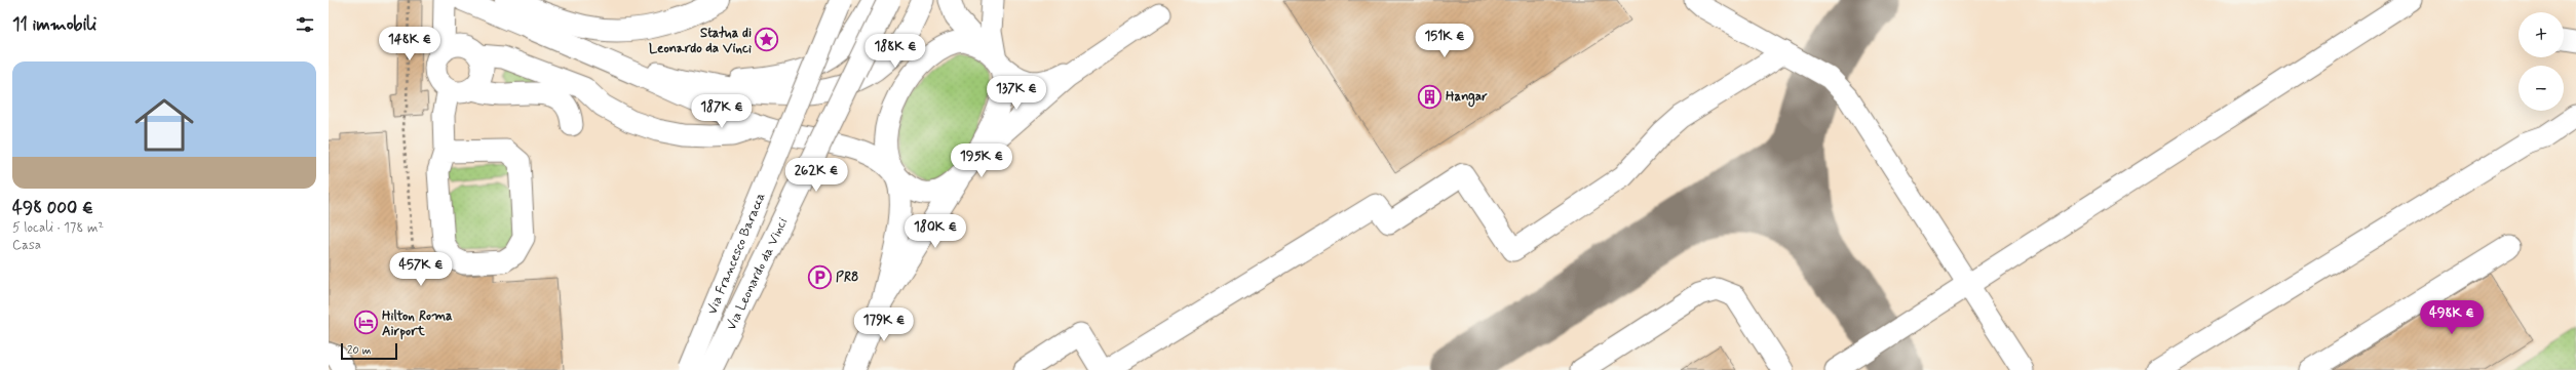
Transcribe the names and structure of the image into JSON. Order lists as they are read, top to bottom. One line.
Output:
{"streets":{"main road":["Via Leonardo da Vinci"],"street":["Via Francesco Baracca"]},"places":{"place":["Statua di Leonardo da Vinci"],"building":["Hangar"],"parking":["PR8"],"hotel":["Hilton Roma Airport"]},"scale_bar":"20 m","page":{"heading":"11 immobili","map_buttons":["+","−"],"price":["151K €","148K €","188K €","137K €","187K €","195K €","262K €","180K €","457K €","498K €","179K €"],"list":[{"name":"498 000 €","note":"5 locali · 178 m² · Casa"}],"scale":"20 m"}}
